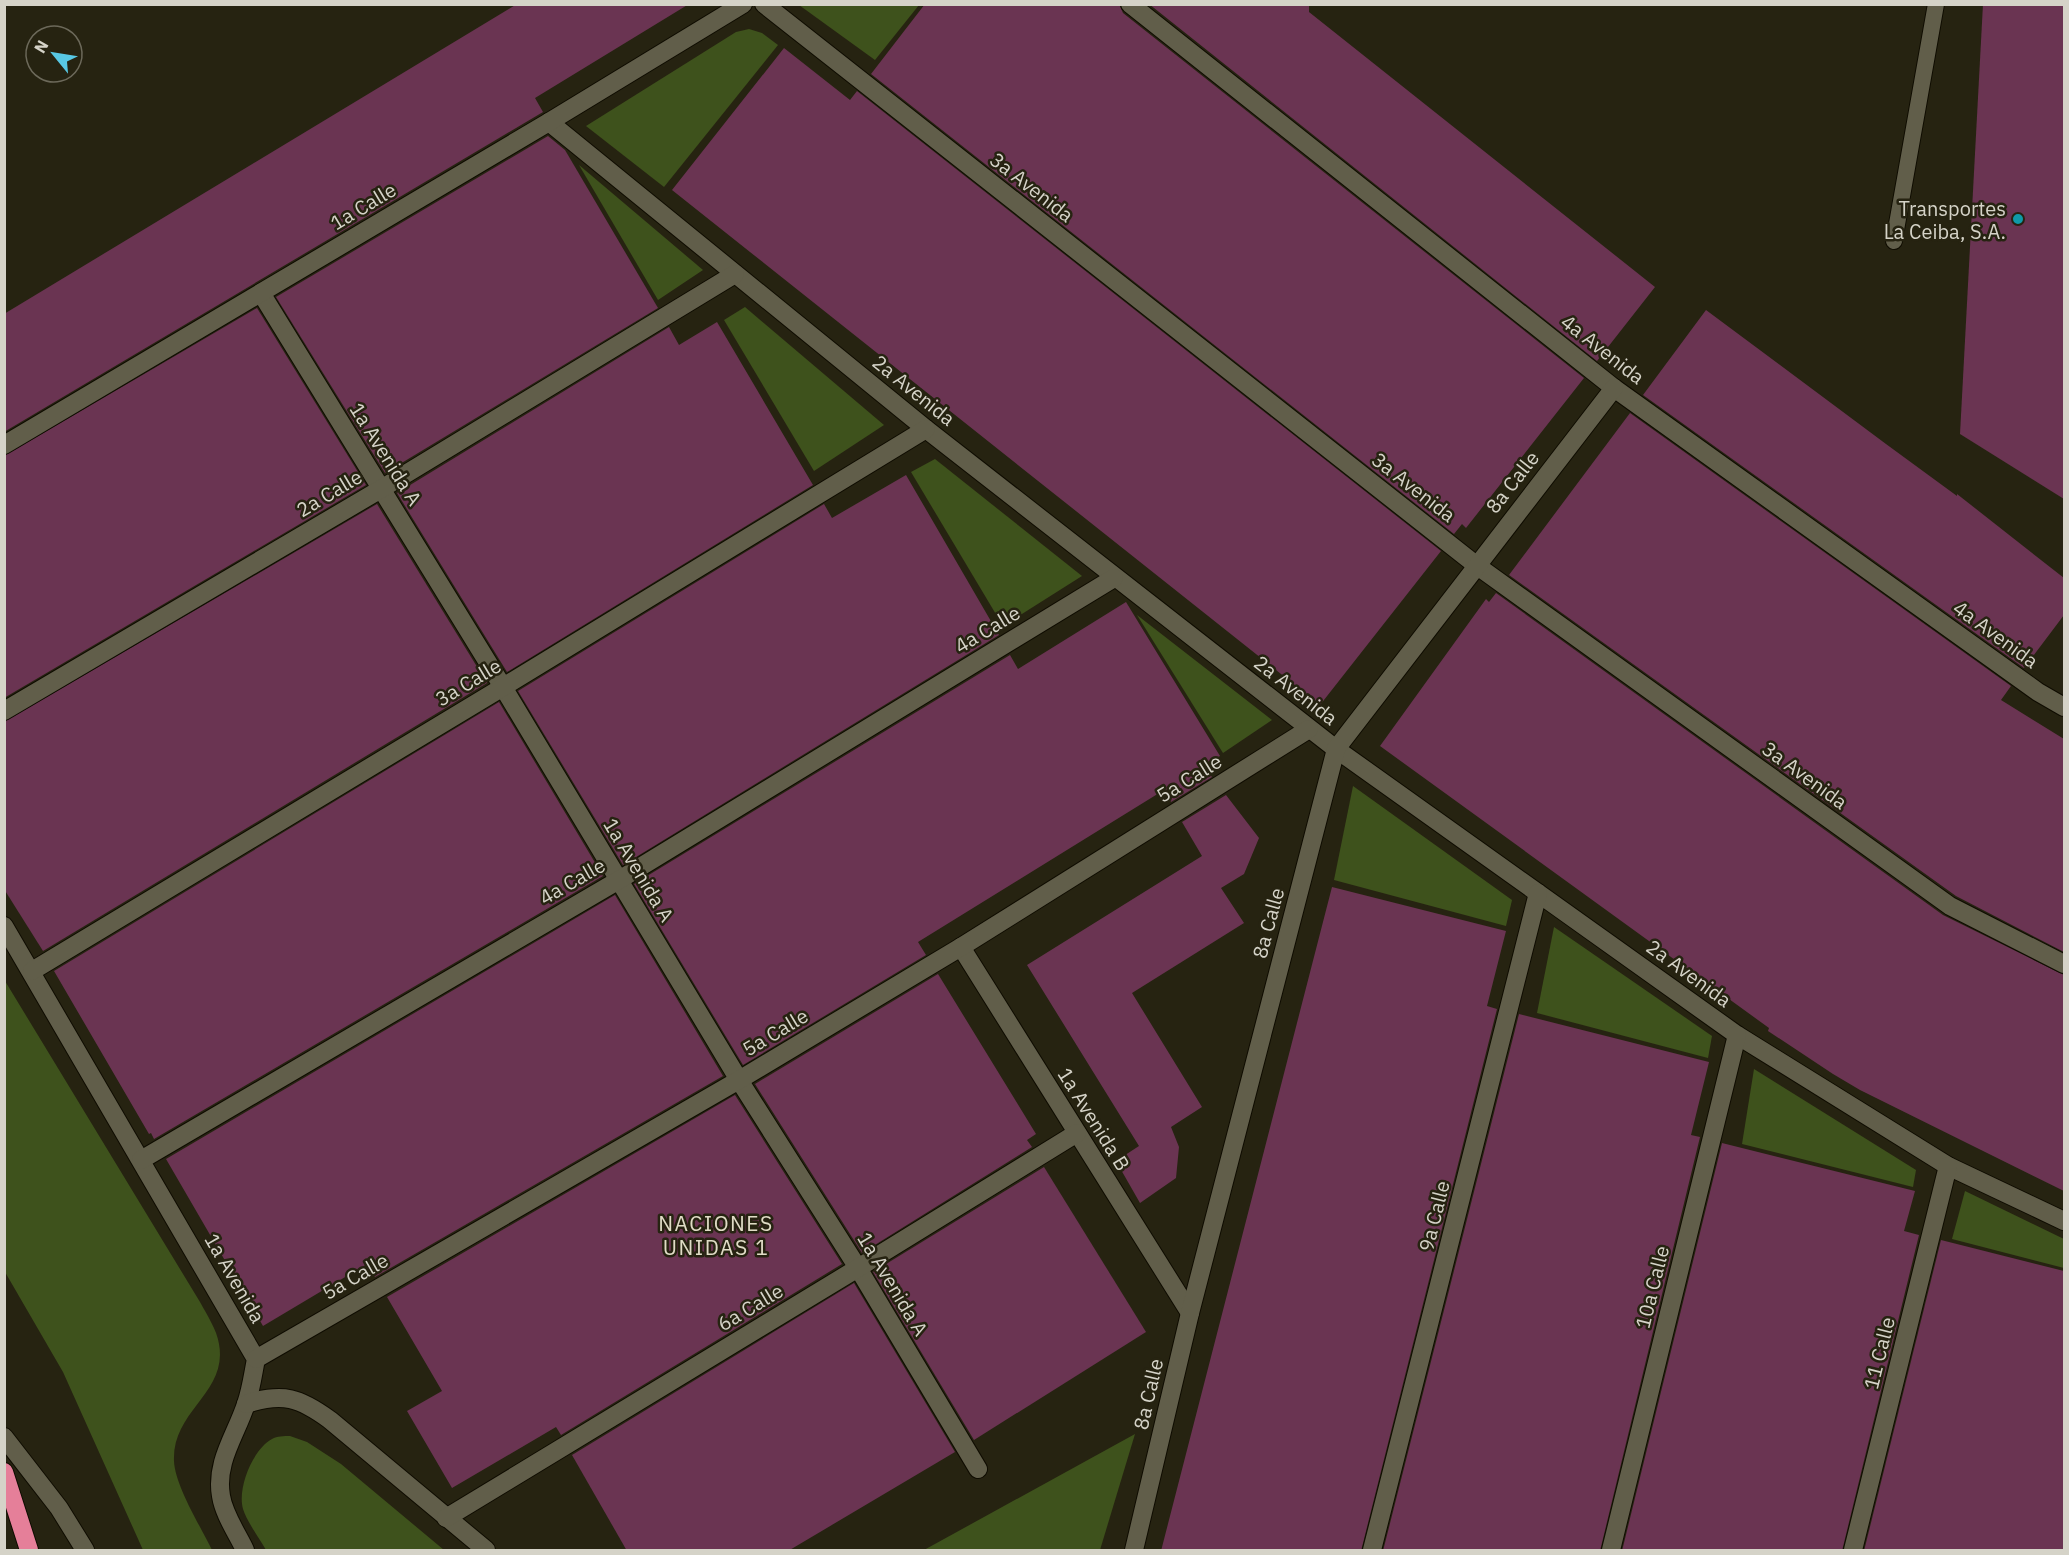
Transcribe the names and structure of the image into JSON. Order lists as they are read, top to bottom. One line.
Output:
{"streets":{"street":["3a Avenida","1a Calle","4a Avenida","2a Avenida","1a Avenida A","8a Calle","2a Calle","4a Calle","3a Calle","5a Calle","1a Avenida B","9a Calle","1a Avenida","10a Calle","6a Calle","11 Calle"]},"crossings":[["3a Avenida","8a Calle"],["1a Calle","2a Avenida"],["1a Calle","1a Avenida A"],["4a Avenida","8a Calle"],["2a Avenida","8a Calle"],["2a Avenida","2a Calle"],["2a Avenida","4a Calle"],["2a Avenida","3a Calle"],["2a Avenida","5a Calle"],["2a Avenida","9a Calle"],["2a Avenida","10a Calle"],["2a Avenida","11 Calle"],["1a Avenida A","2a Calle"],["1a Avenida A","4a Calle"],["1a Avenida A","3a Calle"],["1a Avenida A","5a Calle"],["1a Avenida A","6a Calle"],["8a Calle","1a Avenida B"],["4a Calle","1a Avenida"],["3a Calle","1a Avenida"],["5a Calle","1a Avenida B"],["5a Calle","1a Avenida"],["1a Avenida B","6a Calle"]],"districts":["NACIONES UNIDAS 1"],"places":["Transportes La Ceiba, S.A."],"north":"top left"}
